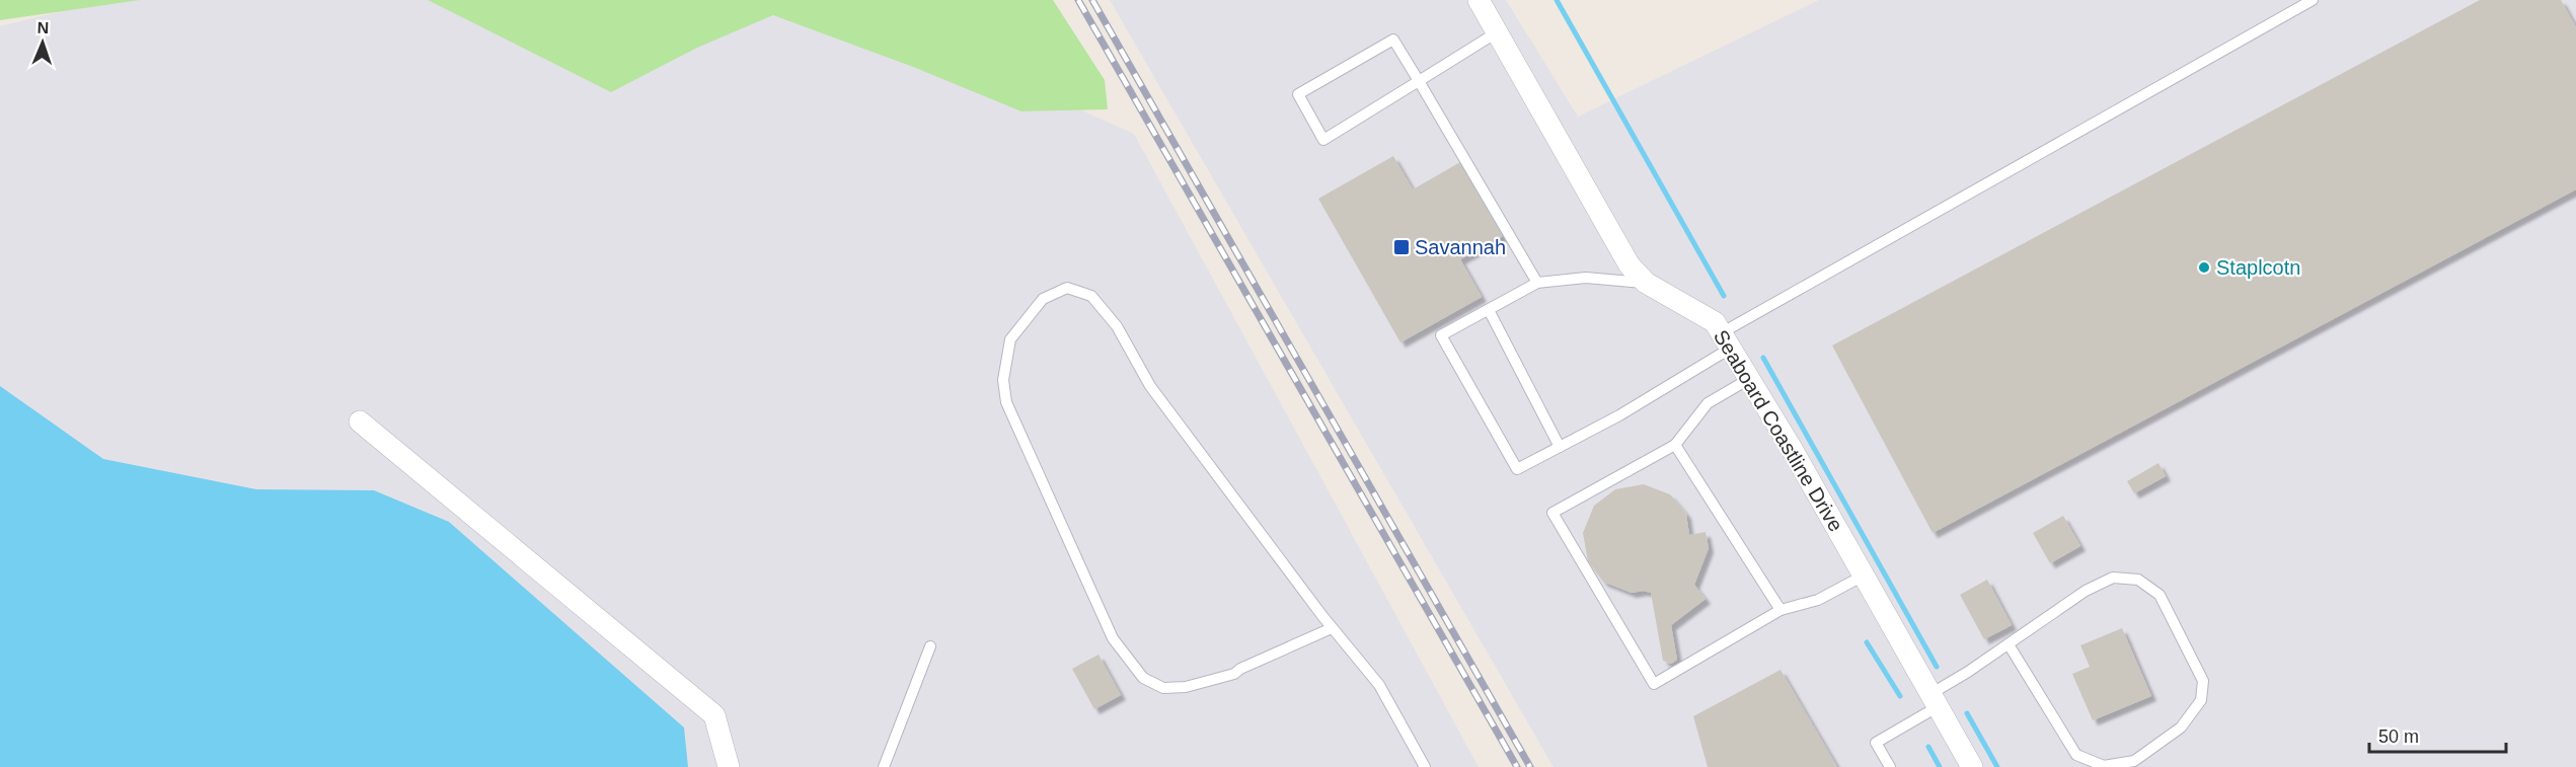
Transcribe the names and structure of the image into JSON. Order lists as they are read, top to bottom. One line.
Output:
{"streets":{"street":["Seaboard Coastline Drive"]},"places":{"transit":["Savannah"],"other":["Staplcotn"]},"scale_bar":"50 m","north":"top"}
